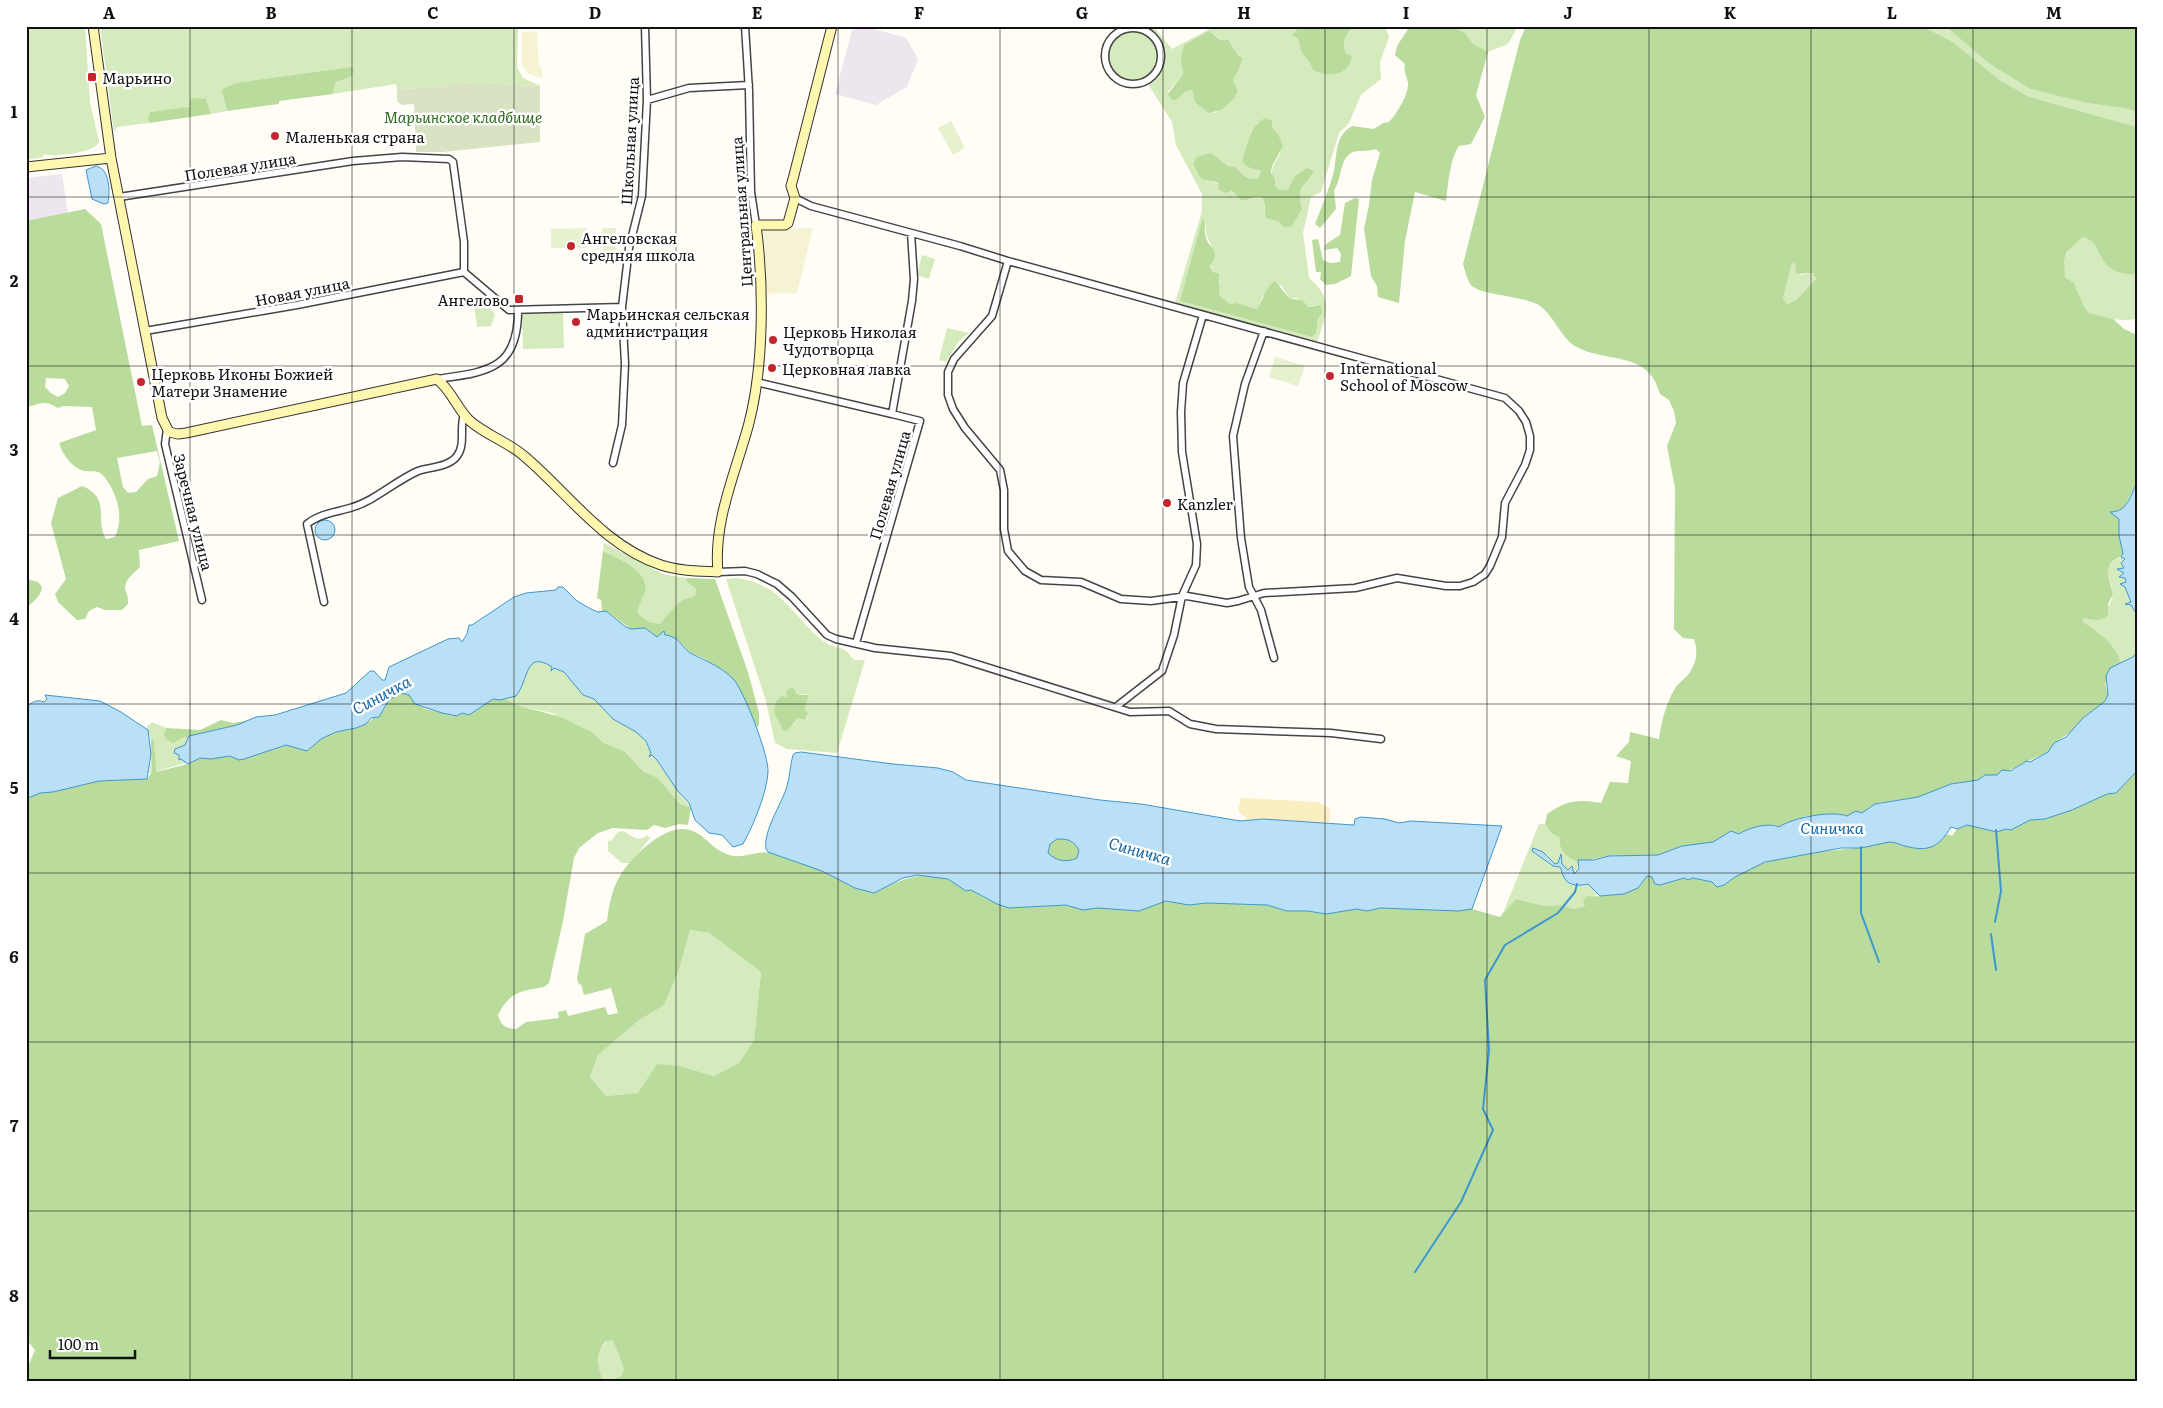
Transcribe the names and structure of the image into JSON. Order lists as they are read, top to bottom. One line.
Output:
{"streets":{"street":["Школьная улица","Полевая улица","Центральная улица","Новая улица","Заречная улица"]},"crossings":[["Полевая улица","Новая улица"]],"water":["Синичка"],"parks":["Марьинское кладбище"],"places":{"transit":["Марьино","Ангелово"],"other":["Маленькая страна","Ангеловская средняя школа","Марьинская сельская администрация","Церковь Николая Чудотворца","Церковная лавка","International School of Moscow","Церковь Иконы Божией Матери Знамение","Kanzler"]},"scale_bar":"100 m","grid":{"columns":["A","B","C","D","E","F","G","H","I","J","K","L","M"],"rows":["1","2","3","4","5","6","7","8"]}}
